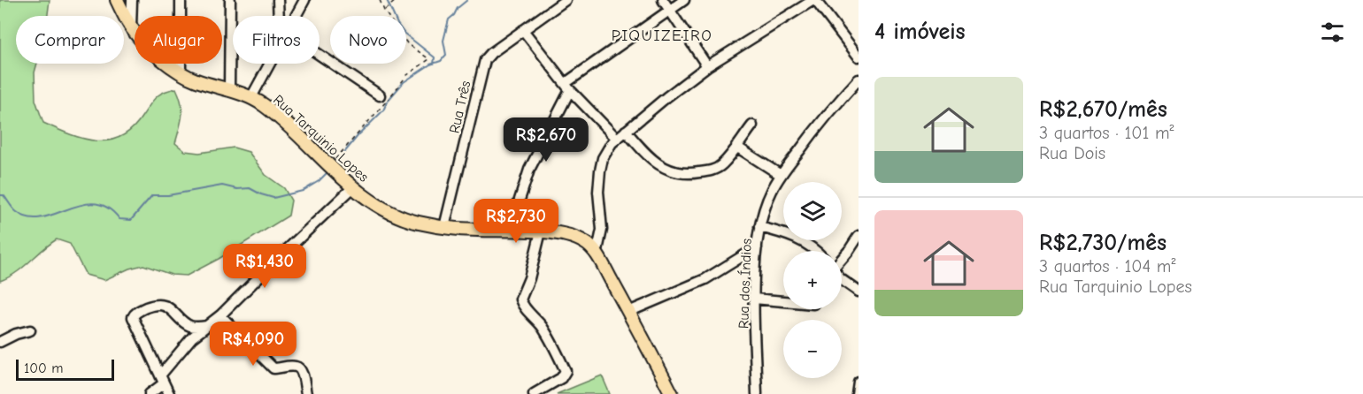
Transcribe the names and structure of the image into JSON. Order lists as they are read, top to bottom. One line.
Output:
{"streets":{"main road":["Rua Tarquinio Lopes"],"street":["Rua Três","Rua dos Índios"]},"crossings":[["Rua Três","Rua Tarquinio Lopes"]],"districts":["PIQUIZEIRO"],"scale_bar":"100 m","page":{"heading":"4 imóveis","chip":["Comprar","Alugar","Filtros","Novo"],"list":[{"name":"R$2,670/mês","note":"3 quartos · 101 m² · Rua Dois"},{"name":"R$2,730/mês","note":"3 quartos · 104 m² · Rua Tarquinio Lopes"}],"price":["R$2,670","R$2,730","R$1,430","R$4,090"],"map_buttons":["+","−"],"scale":"100 m"}}
